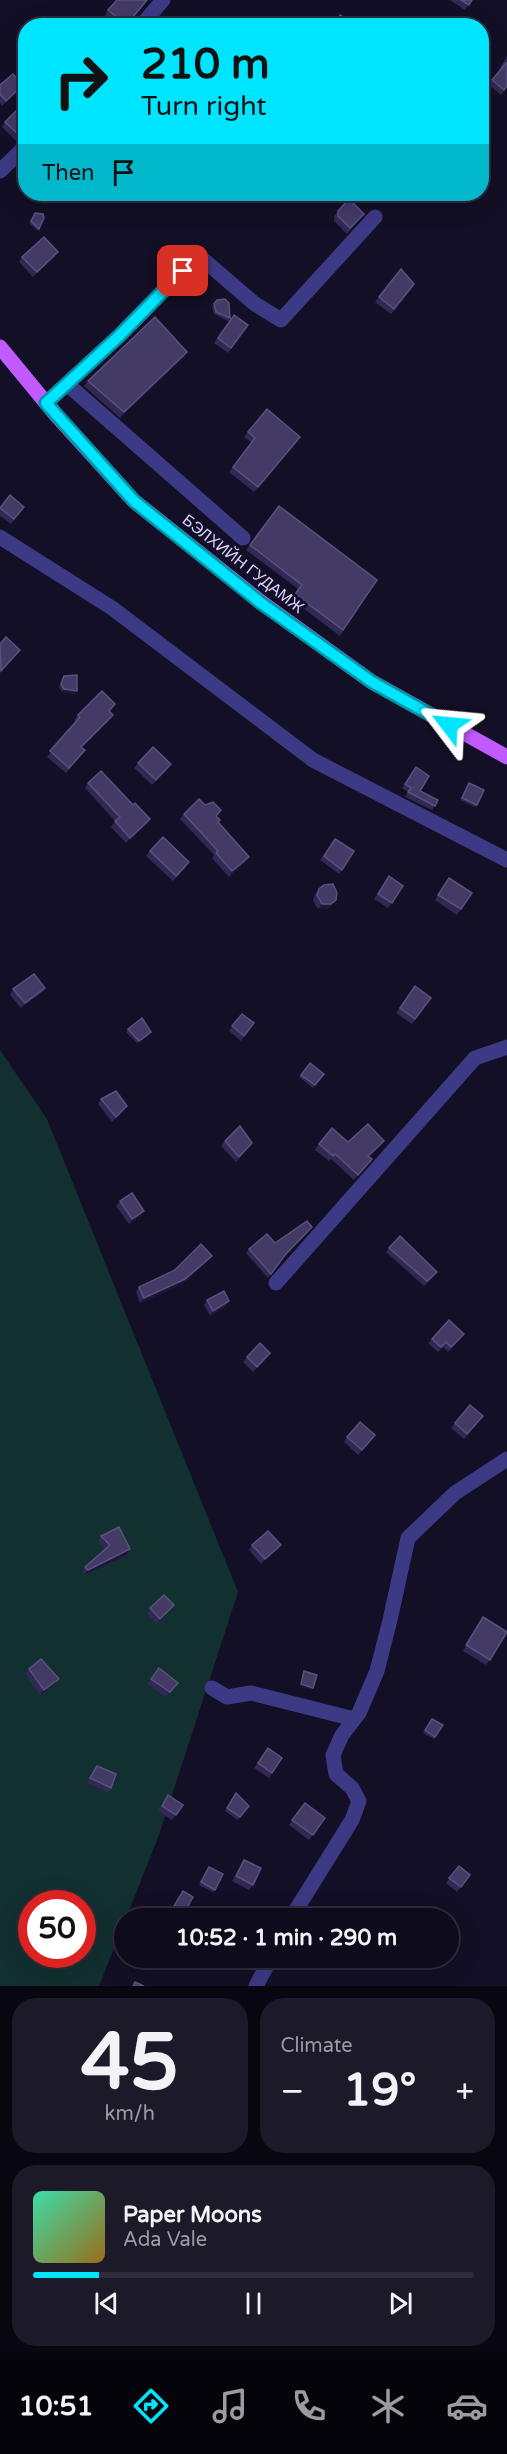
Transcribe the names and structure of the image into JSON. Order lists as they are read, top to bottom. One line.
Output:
{"streets":{"main road":["БЭЛХИЙН ГУДАМЖ"]},"page":{"turn":["210 m","Turn right"],"then":"Then","limit":"50","trip":"10:52 · 1 min · 290 m","tile":[["45","km/h"],"Climate"],"heat":["−","19°","+"],"song":["Paper Moons","Ada Vale"],"tabs":"10:51"}}
